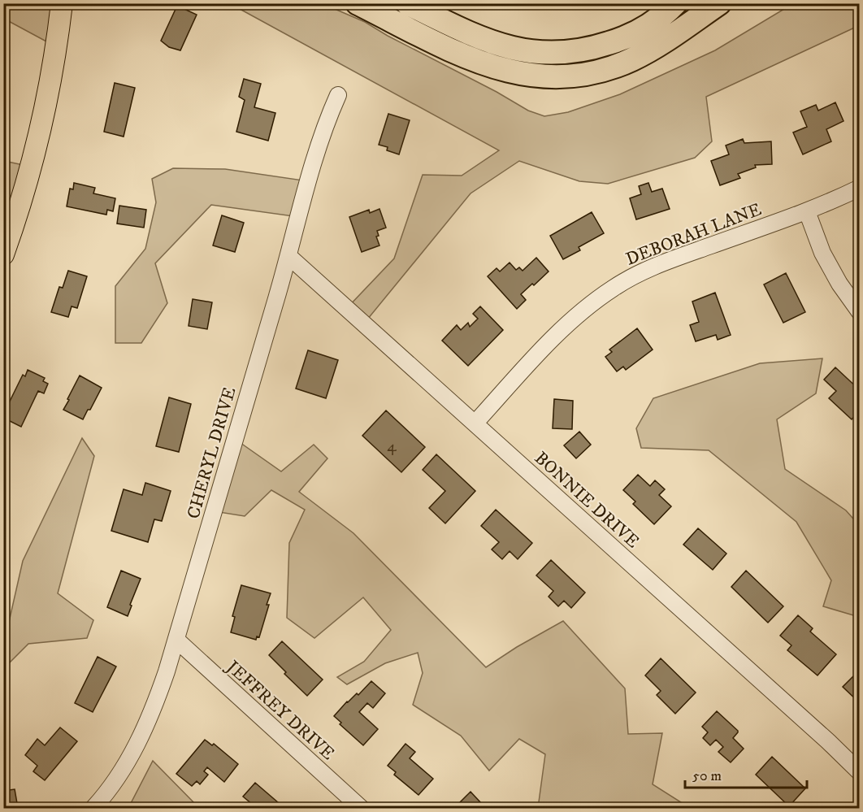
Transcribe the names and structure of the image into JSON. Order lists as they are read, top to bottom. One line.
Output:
{"streets":{"street":["DEBORAH LANE","CHERYL DRIVE","BONNIE DRIVE","JEFFREY DRIVE"]},"crossings":[["DEBORAH LANE","BONNIE DRIVE"],["CHERYL DRIVE","BONNIE DRIVE"],["CHERYL DRIVE","JEFFREY DRIVE"]],"house_numbers":["4"],"scale_bar":"50 m"}
